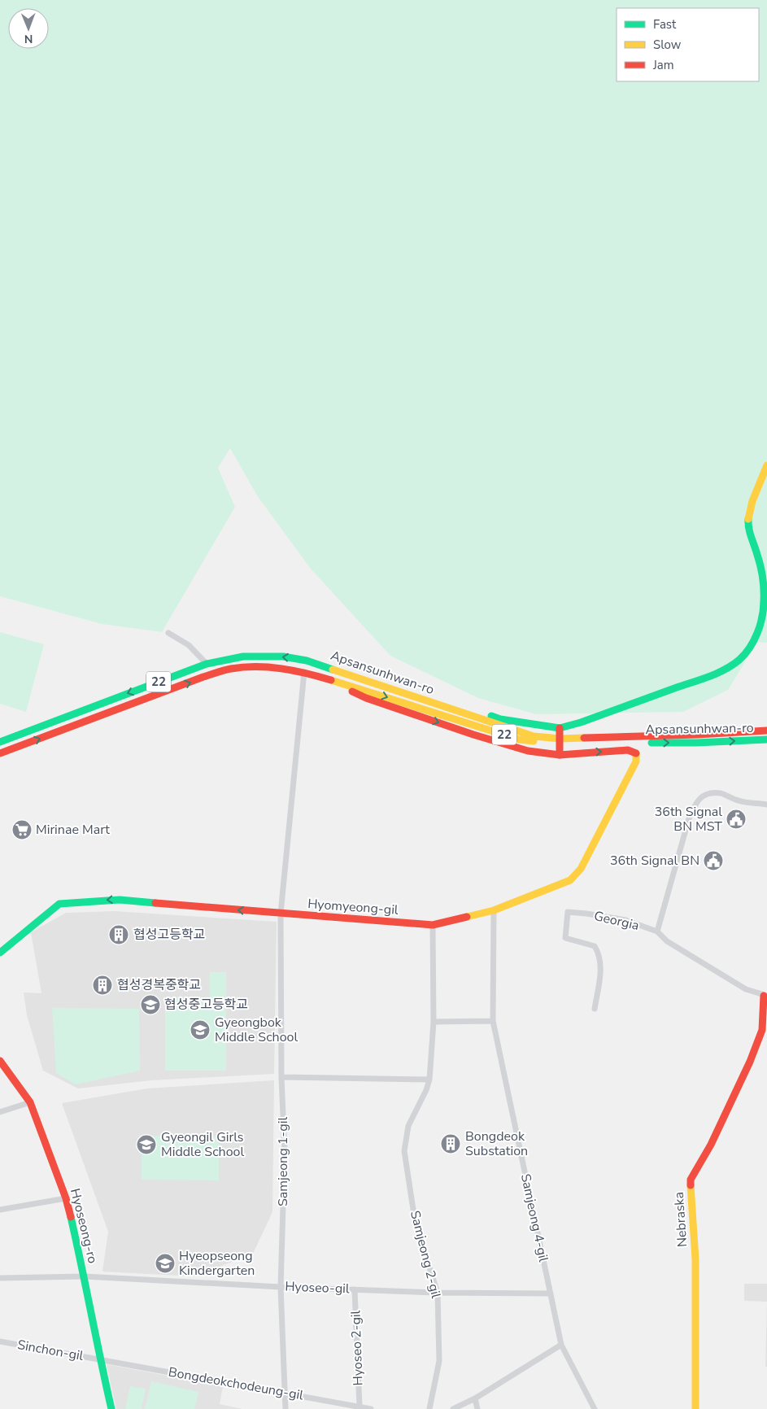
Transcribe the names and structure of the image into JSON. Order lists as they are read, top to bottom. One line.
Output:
{"streets":{"main road":["Apsansunhwan-ro","22","Hyomyeong-gil","Nebraska","Hyoseong-ro"],"street":["Georgia","Samjeong 1-gil","Samjeong 4-gil","Samjeong 2-gil","Hyoseo-gil","Hyoseo 2-gil","Sinchon-gil","Bongdeokchodeung-gil"]},"crossings":[["Apsansunhwan-ro","Samjeong 1-gil"],["Hyomyeong-gil","Samjeong 1-gil"],["Hyomyeong-gil","Samjeong 4-gil"],["Hyomyeong-gil","Samjeong 2-gil"],["Georgia","Nebraska"],["Samjeong 1-gil","Hyoseo-gil"],["Samjeong 1-gil","Bongdeokchodeung-gil"],["Samjeong 4-gil","Hyoseo-gil"],["Hyoseong-ro","Hyoseo-gil"],["Hyoseong-ro","Sinchon-gil"],["Hyoseong-ro","Bongdeokchodeung-gil"],["Samjeong 2-gil","Hyoseo-gil"],["Hyoseo-gil","Hyoseo 2-gil"],["Hyoseo 2-gil","Bongdeokchodeung-gil"],["Sinchon-gil","Bongdeokchodeung-gil"]],"places":{"public building":["36th Signal BN MST","36th Signal BN"],"supermarket":["Mirinae Mart"],"building":["협성고등학교","협성경복중학교","Bongdeok Substation"],"school or university":["협성중고등학교","Gyeongbok Middle School","Gyeongil Girls Middle School","Hyeopseong Kindergarten"]},"legend":["Fast","Slow","Jam"],"north":"bottom"}
